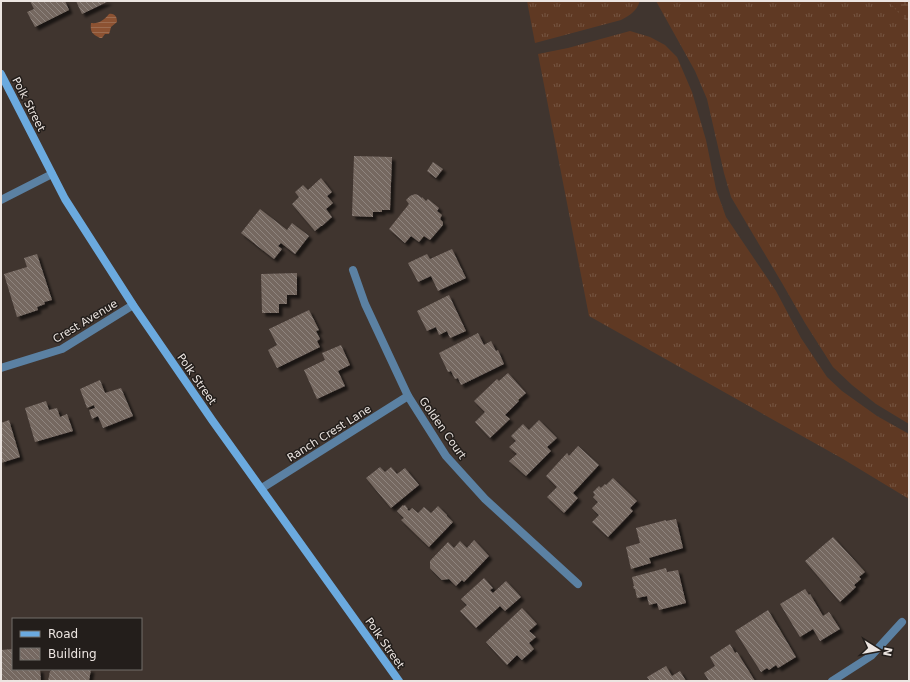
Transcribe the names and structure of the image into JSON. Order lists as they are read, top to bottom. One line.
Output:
{"streets":{"street":["Polk Street","Crest Avenue","Golden Court","Ranch Crest Lane"]},"crossings":[["Polk Street","Crest Avenue"],["Polk Street","Ranch Crest Lane"],["Golden Court","Ranch Crest Lane"]],"legend":["Road","Building"],"north":"right"}
